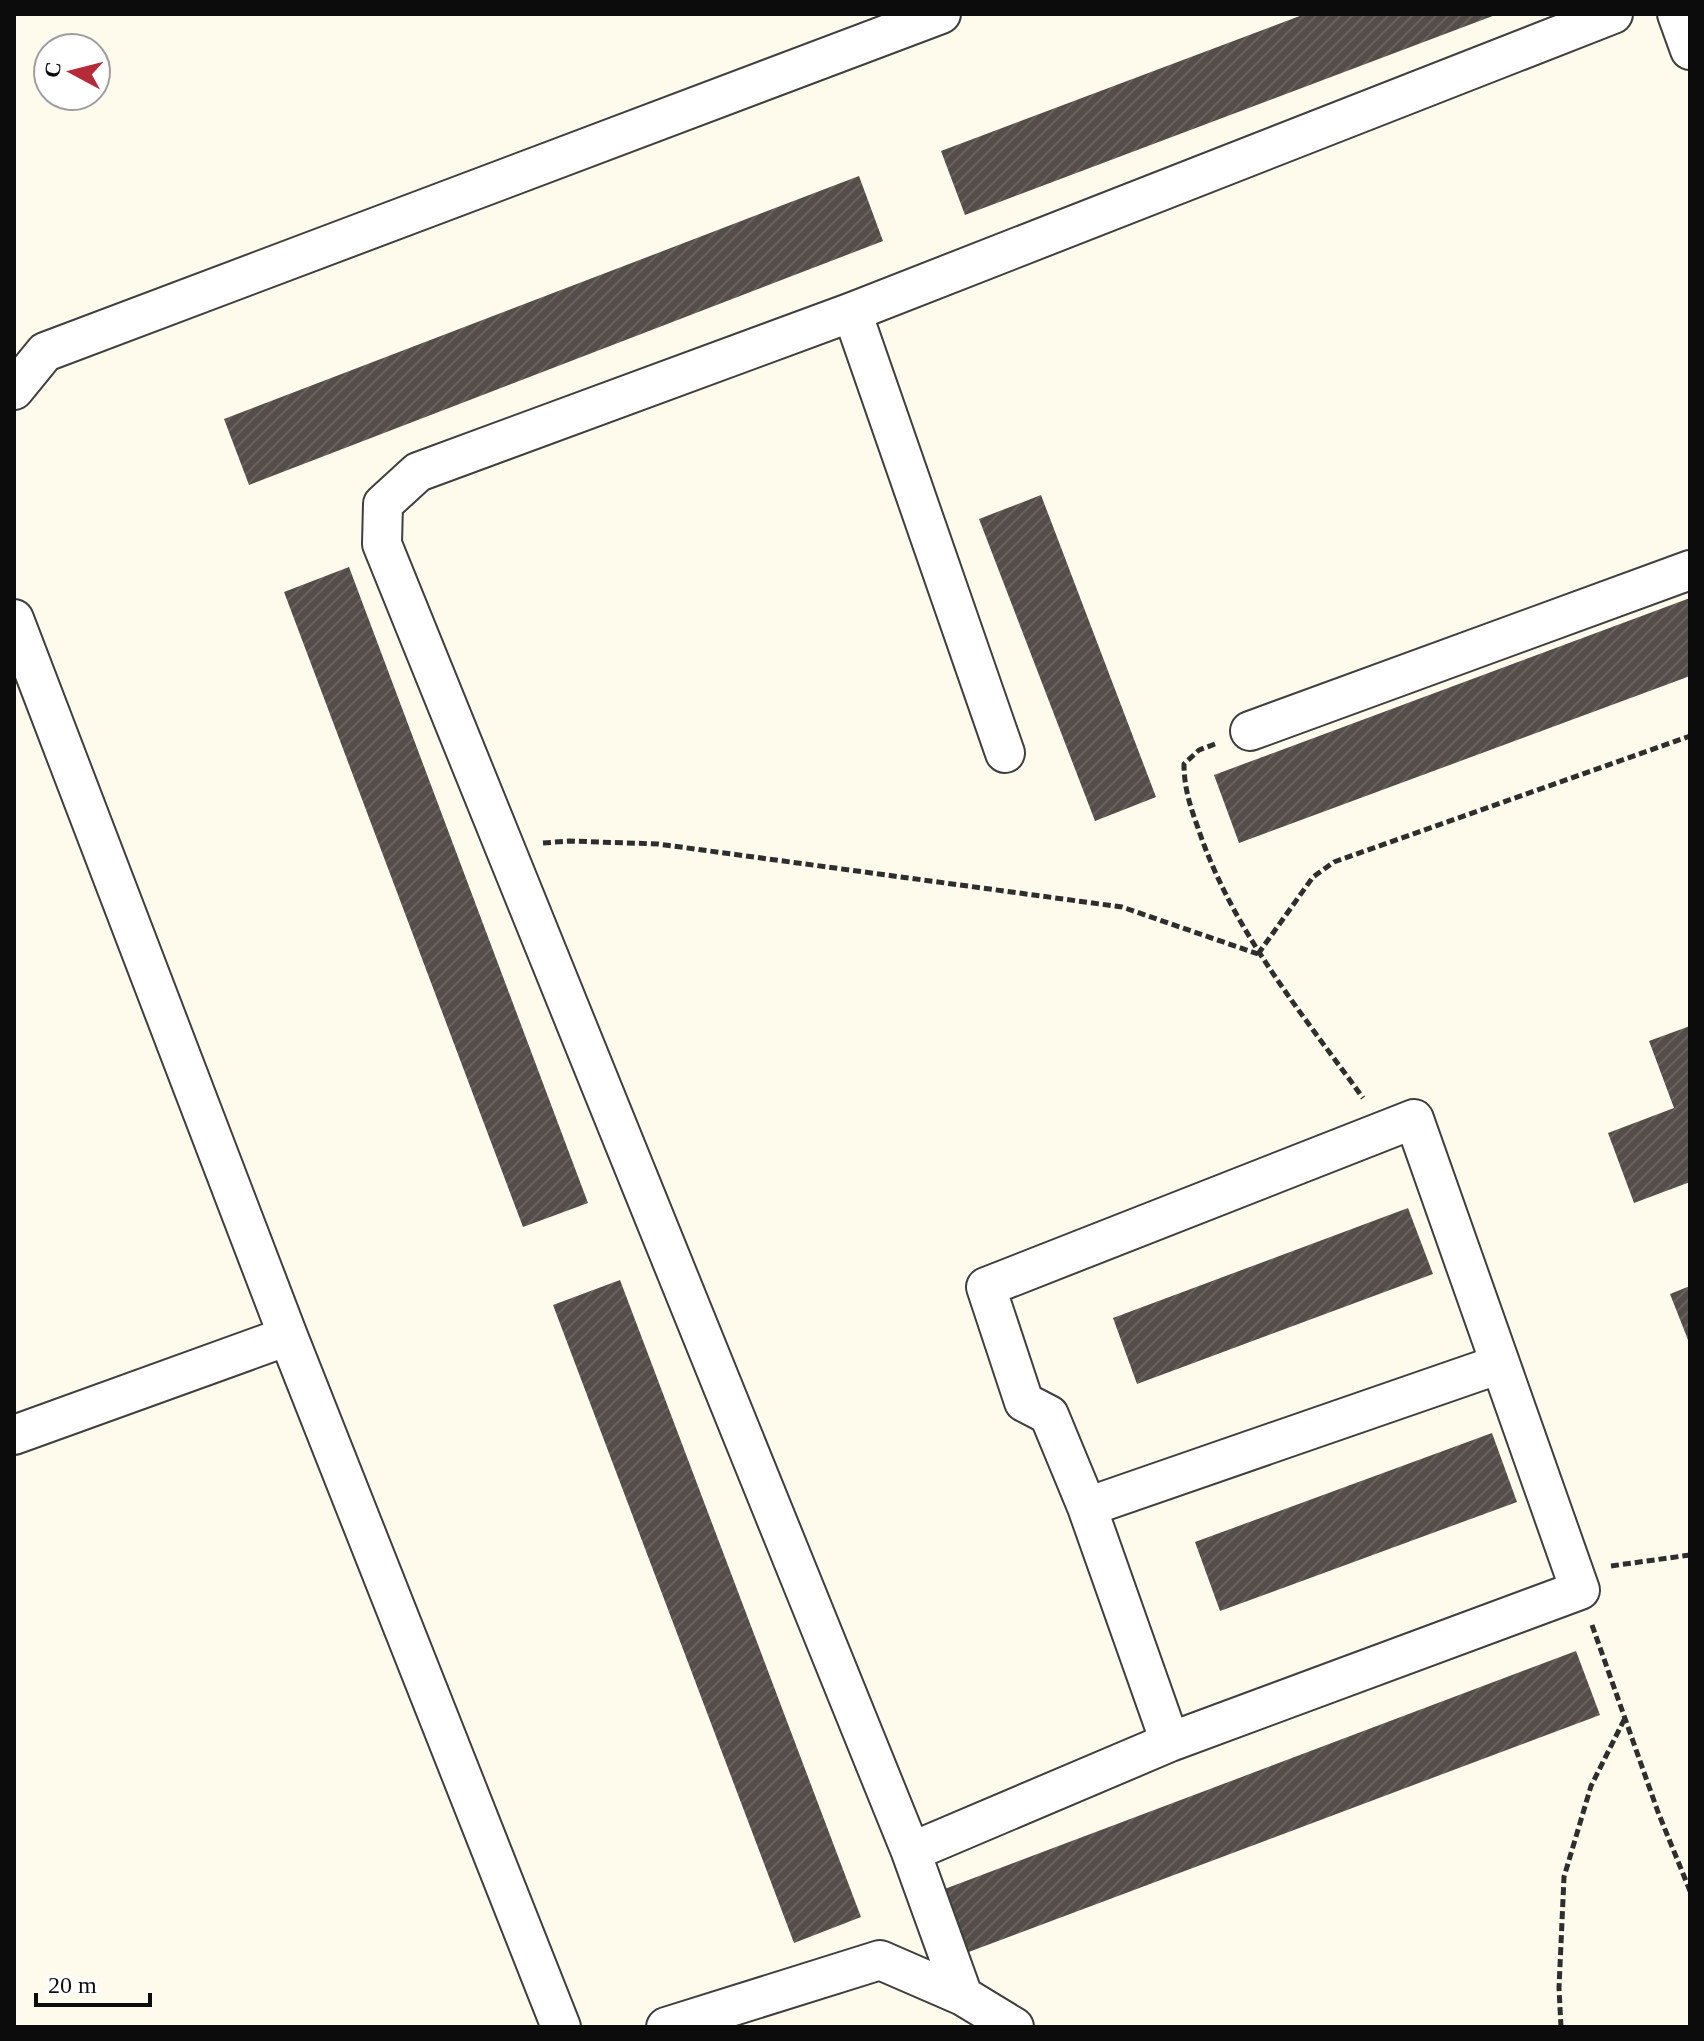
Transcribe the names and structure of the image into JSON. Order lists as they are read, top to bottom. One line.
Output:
{"scale_bar":"20 m","north":"left"}
